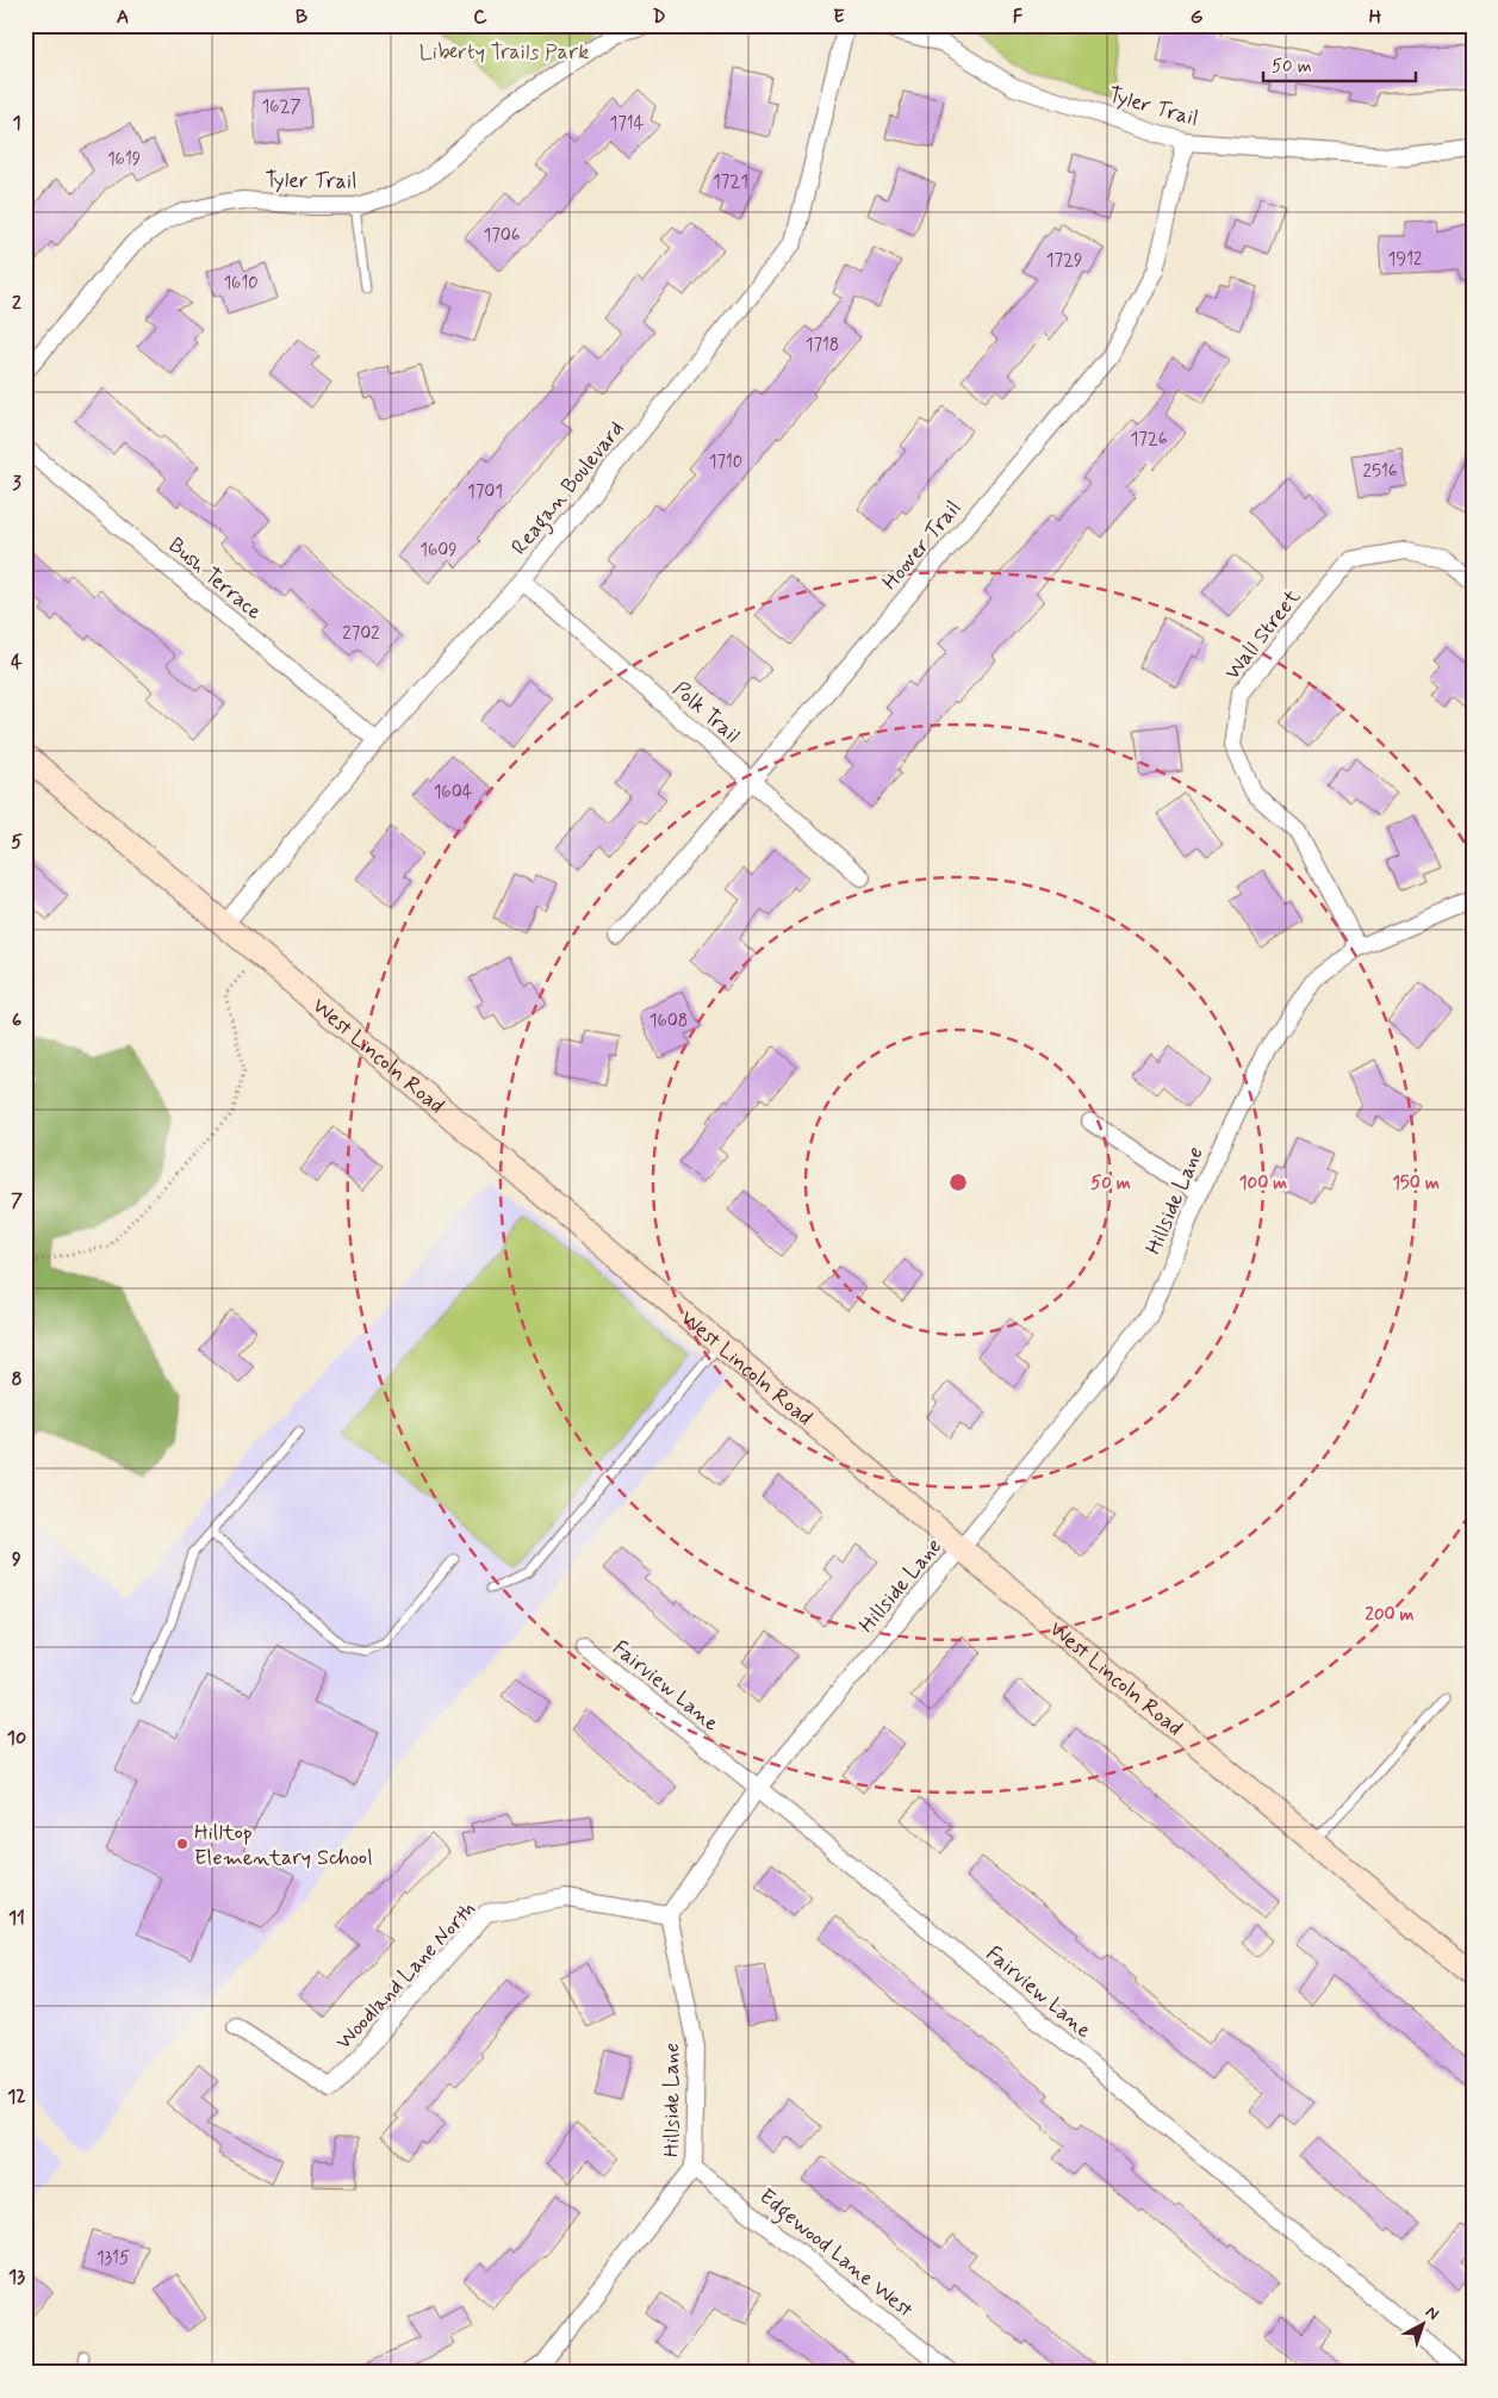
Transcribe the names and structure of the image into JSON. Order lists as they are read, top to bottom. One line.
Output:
{"streets":{"street":["Tyler Trail","Reagan Boulevard","Hoover Trail","Bush Terrace","Wall Street","Polk Trail","West Lincoln Road","Hillside Lane","Fairview Lane","Woodland Lane North","Edgewood Lane West"]},"crossings":[["Tyler Trail","Hoover Trail"],["Reagan Boulevard","Bush Terrace"],["Reagan Boulevard","Polk Trail"],["Reagan Boulevard","West Lincoln Road"],["Hoover Trail","Polk Trail"],["Wall Street","Hillside Lane"],["West Lincoln Road","Hillside Lane"],["Hillside Lane","Fairview Lane"],["Hillside Lane","Woodland Lane North"],["Hillside Lane","Edgewood Lane West"]],"parks":["Liberty Trails Park"],"places":["Hilltop Elementary School"],"house_numbers":["1627","1714","1619","1721","1706","1912","1729","1610","1718","1726","1710","2516","1701","1609","2702","1604","1608","1315"],"scale_bar":"50 m","north":"top right","grid":{"columns":["A","B","C","D","E","F","G","H"],"rows":["1","2","3","4","5","6","7","8","9","10","11","12","13"]},"rings":["50 m","100 m","150 m","200 m"]}
